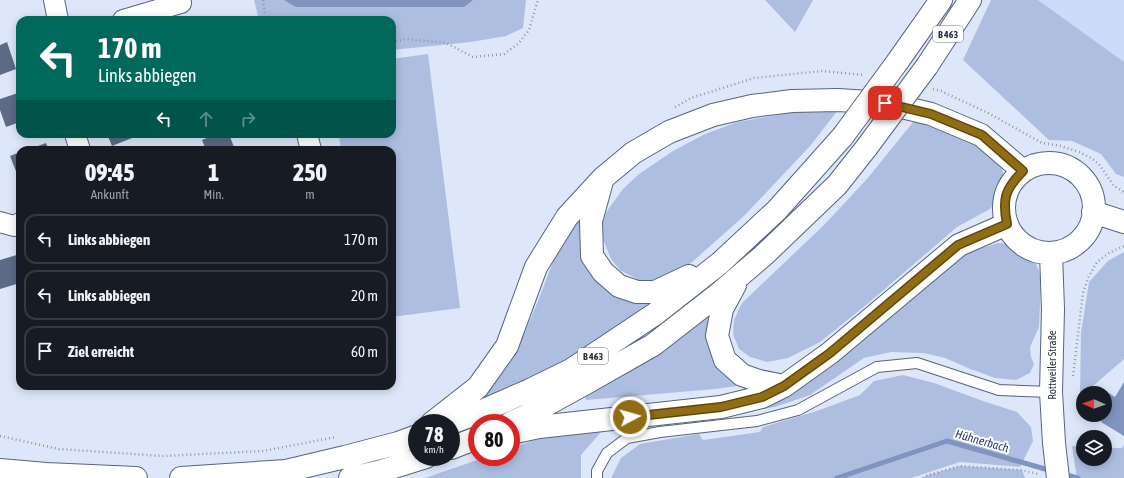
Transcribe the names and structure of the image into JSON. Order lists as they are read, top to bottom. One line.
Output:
{"streets":{"main road":["B 463","Rottweiler Straße"]},"water":["Hühnerbach"],"north":"left","page":{"turn":["170 m","Links abbiegen"],"eta":["09:45","Ankunft","1","Min.","250","m"],"list":[{"name":"Links abbiegen","value":"170 m"},{"name":"Links abbiegen","value":"20 m"},{"name":"Ziel erreicht","value":"60 m"}],"speed":"78 km/h","limit":"80"}}
